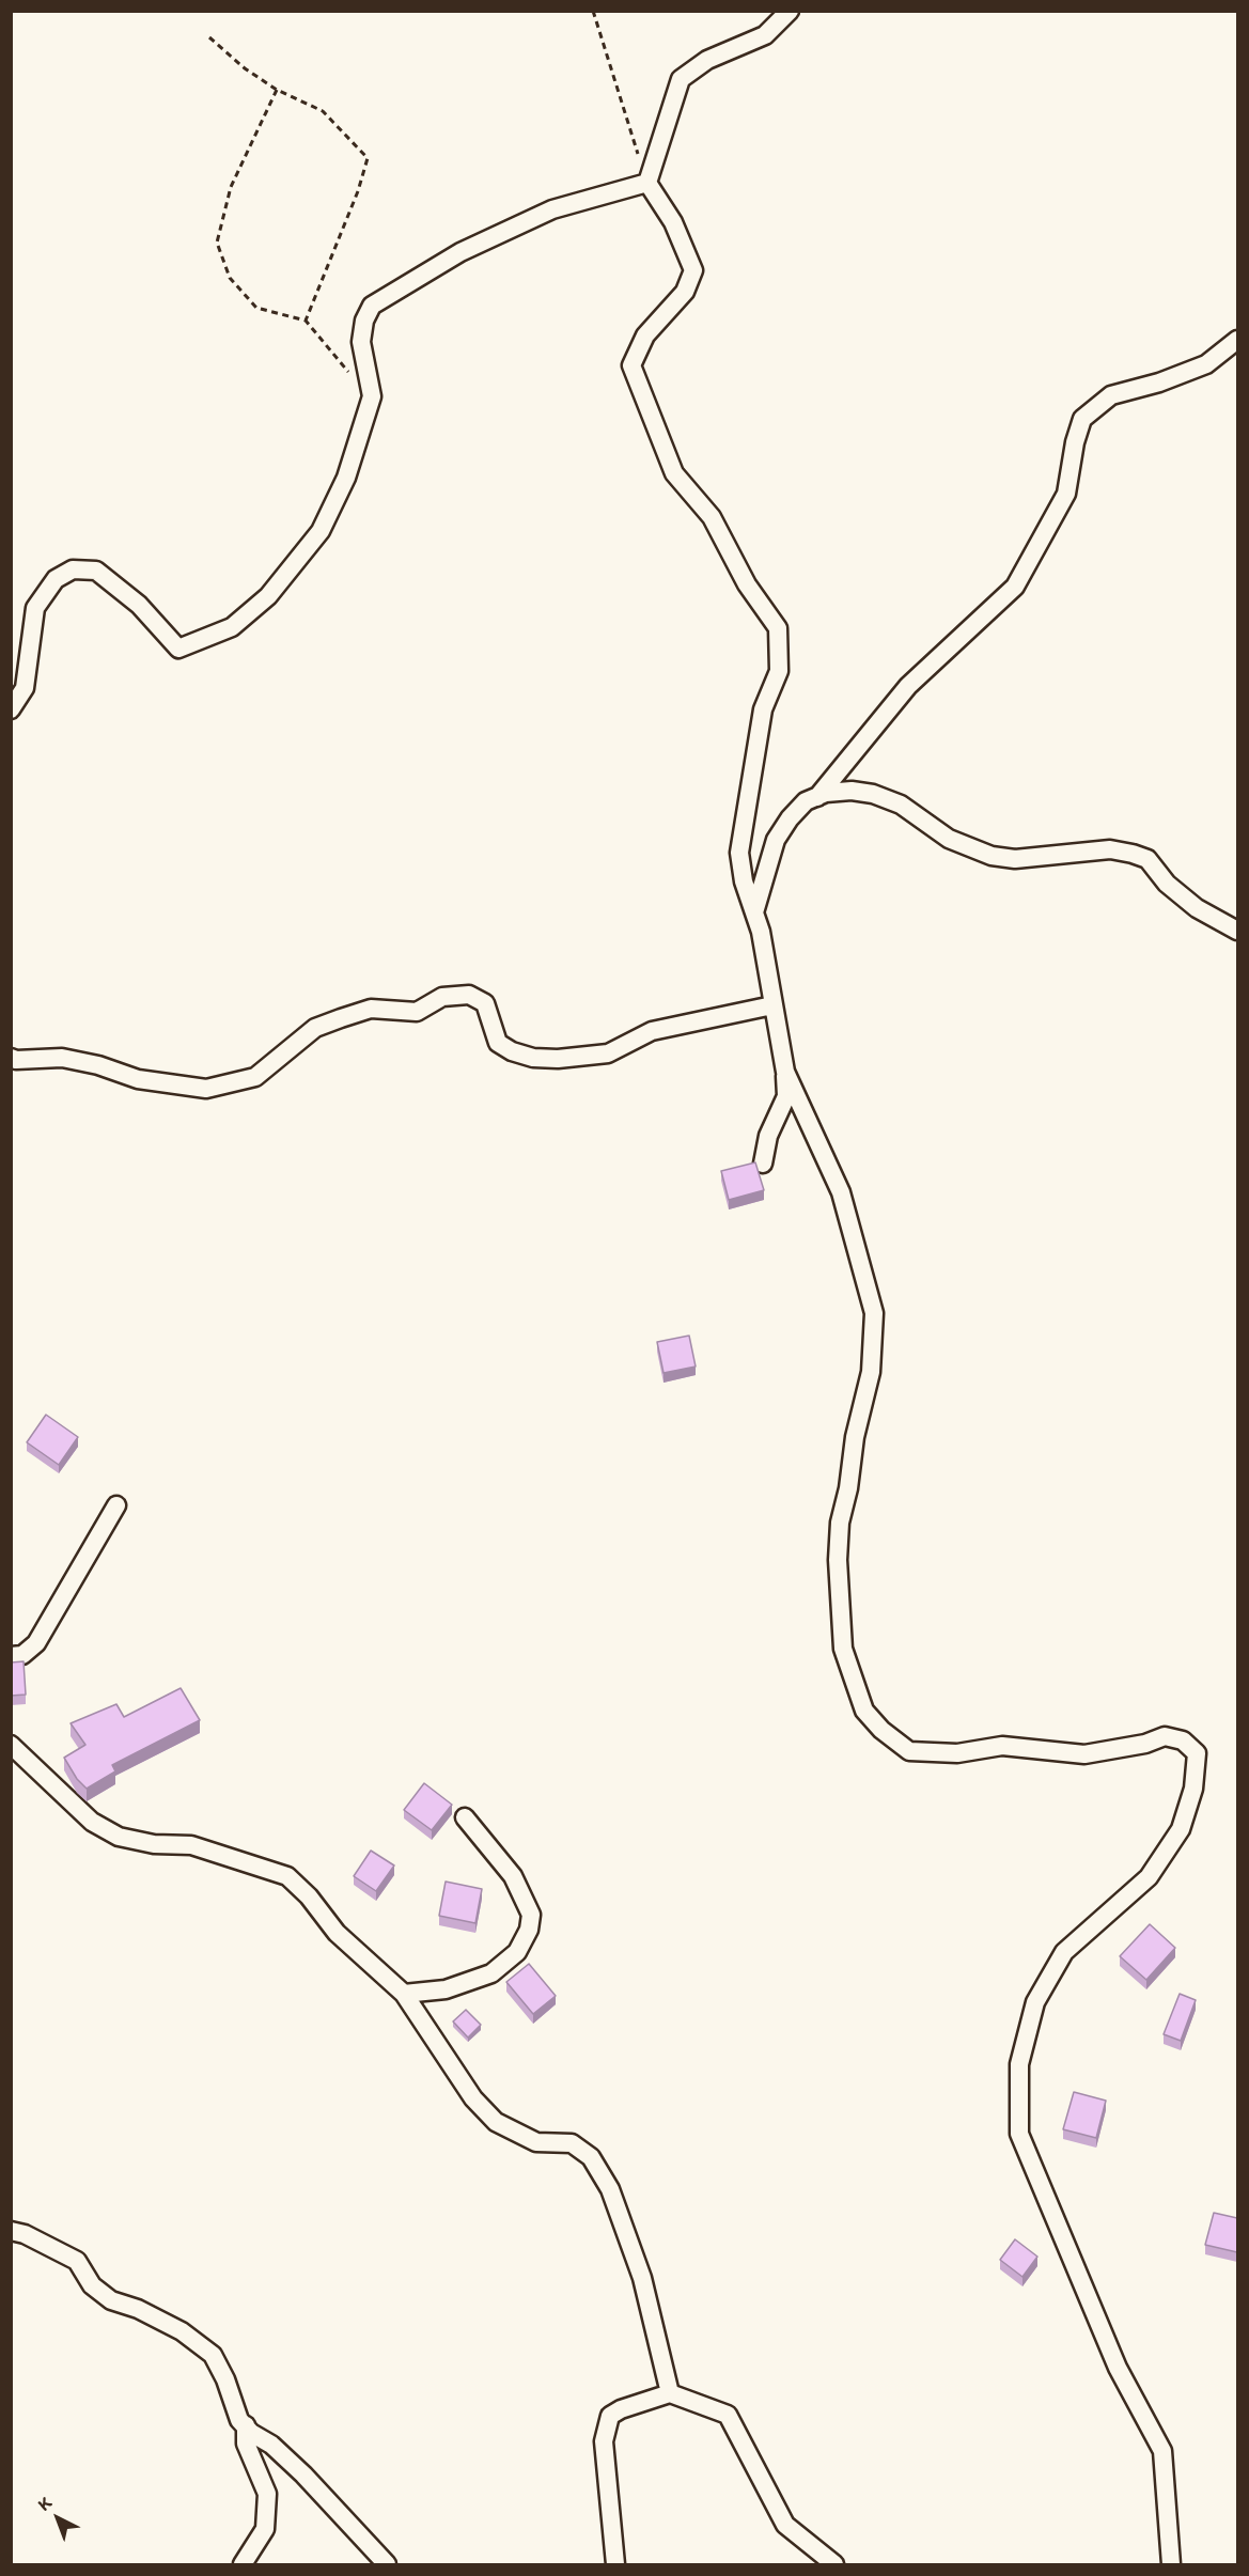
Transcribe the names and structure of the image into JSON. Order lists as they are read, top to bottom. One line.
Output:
{"north":"top left"}
